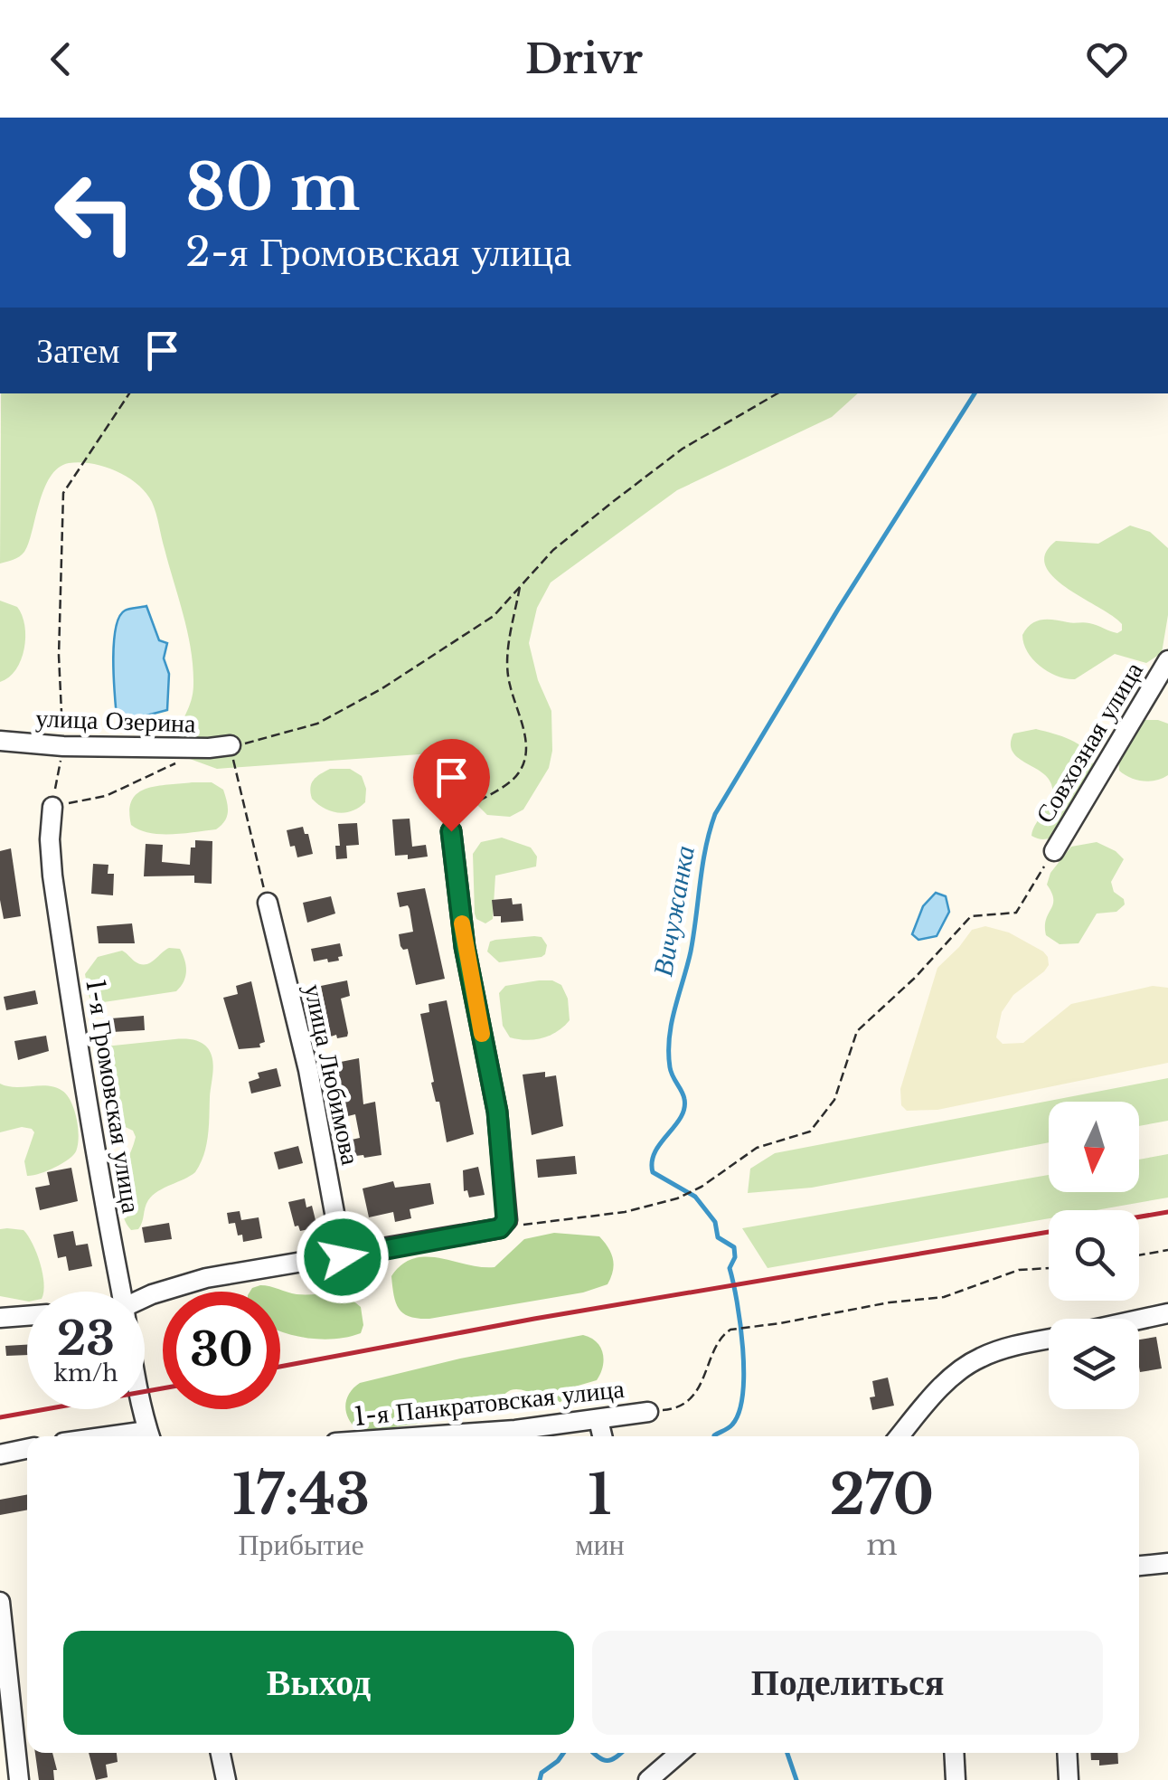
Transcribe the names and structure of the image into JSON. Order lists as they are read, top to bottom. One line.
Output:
{"streets":{"street":["улица Озерина","Совхозная улица","улица Любимова","1-я Громовская улица","1-я Панкратовская улица"]},"water":["Вичужанка"],"north":"bottom","page":{"header":"Drivr","turn":["80 m","2-я Громовская улица"],"then":"Затем","speed":"23 km/h","limit":"30","eta":["17:43","Прибытие","1","мин","270","m"],"buttons":["Выход","Поделиться"]}}
